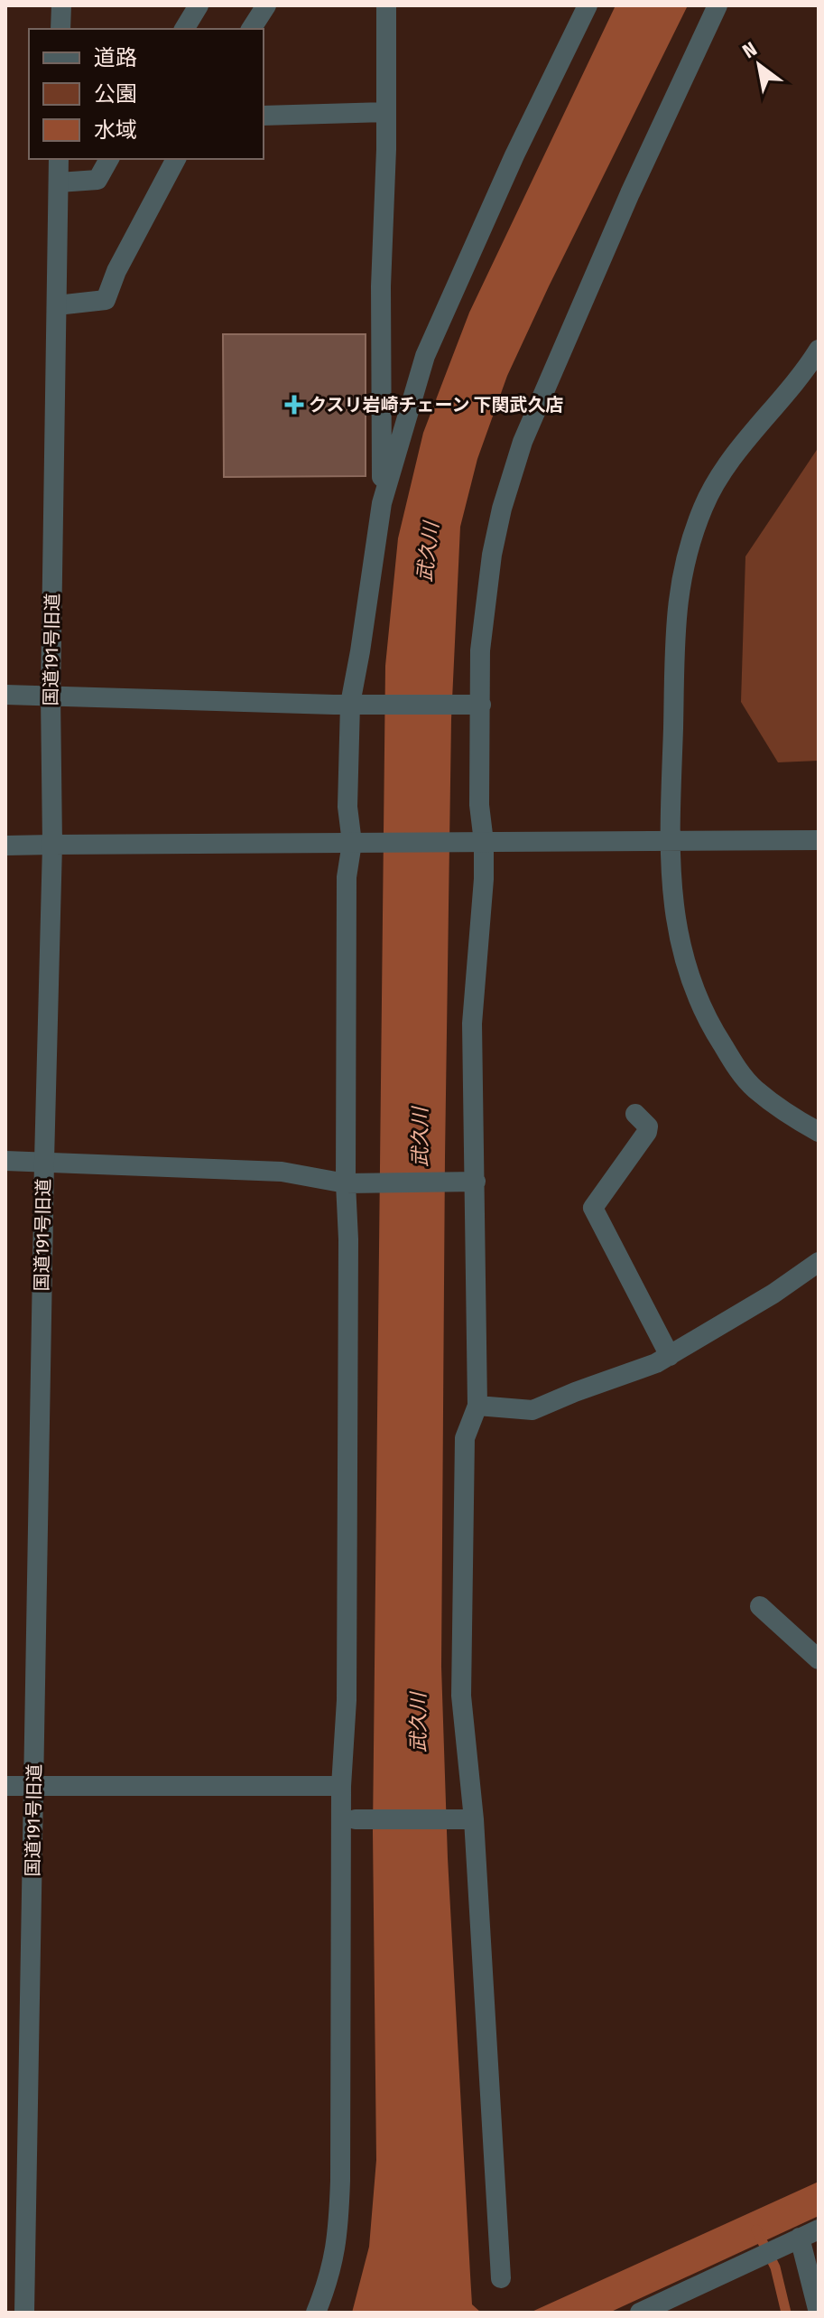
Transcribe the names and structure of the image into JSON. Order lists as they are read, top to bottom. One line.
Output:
{"streets":{"street":["国道191号旧道"]},"water":["武久川"],"places":{"health":["クスリ岩崎チェーン 下関武久店"]},"legend":["道路","公園","水域"],"north":"top left"}
